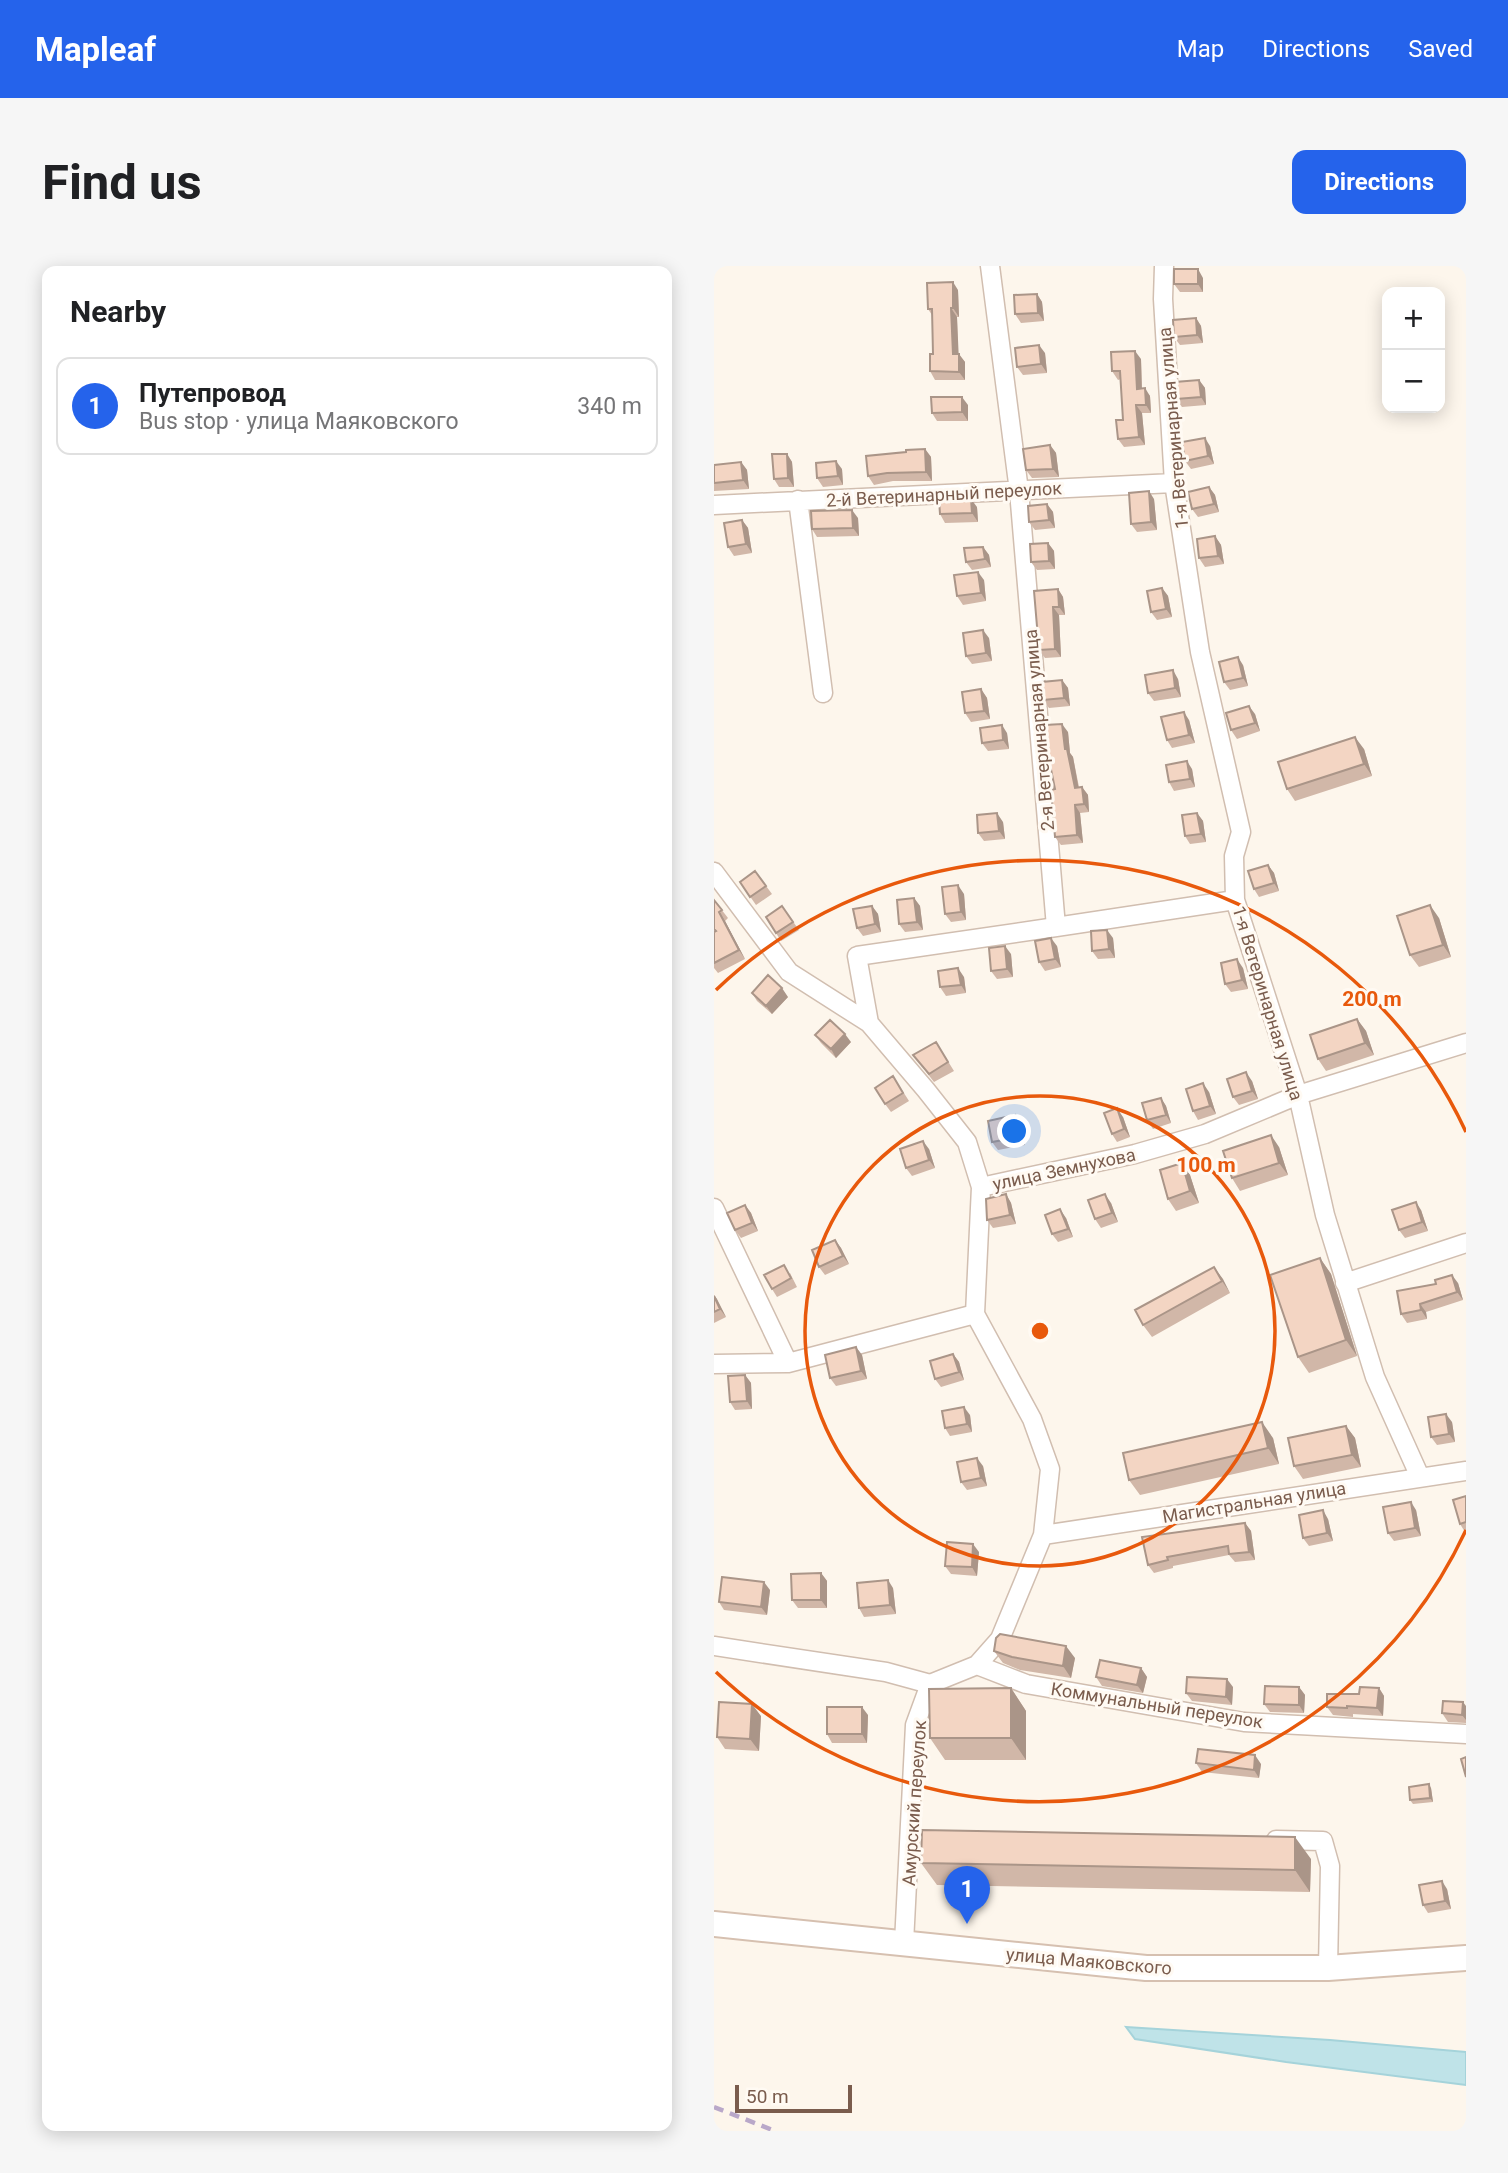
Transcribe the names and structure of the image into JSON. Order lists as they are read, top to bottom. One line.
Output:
{"streets":{"main road":["улица Маяковского"],"street":["1-я Ветеринарная улица","2-й Ветеринарный переулок","2-я Ветеринарная улица","улица Земнухова","Магистральная улица","Коммунальный переулок","Амурский переулок"]},"crossings":[["1-я Ветеринарная улица","2-й Ветеринарный переулок"],["1-я Ветеринарная улица","улица Земнухова"],["1-я Ветеринарная улица","Магистральная улица"],["2-й Ветеринарный переулок","2-я Ветеринарная улица"],["Амурский переулок","улица Маяковского"]],"scale_bar":"50 m","page":{"header":"Mapleaf","nav":["Map","Directions","Saved"],"buttons":"Directions","title":"Find us","heading":"Nearby","map_buttons":["+","−"],"list":[{"mark":"1","name":"Путепровод","note":"Bus stop · улица Маяковского","value":"340 m"}],"pins":"1","scale":"50 m"},"rings":["200 m","100 m"]}
